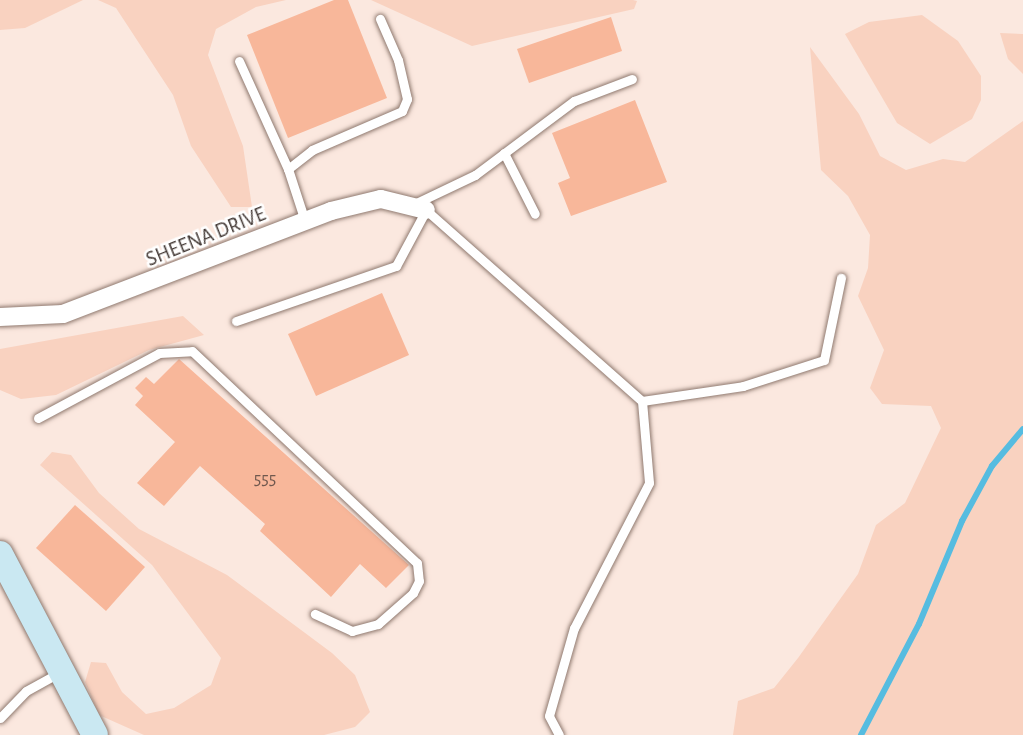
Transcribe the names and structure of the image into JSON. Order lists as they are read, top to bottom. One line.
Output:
{"streets":{"street":["SHEENA DRIVE"]},"house_numbers":["555"]}
